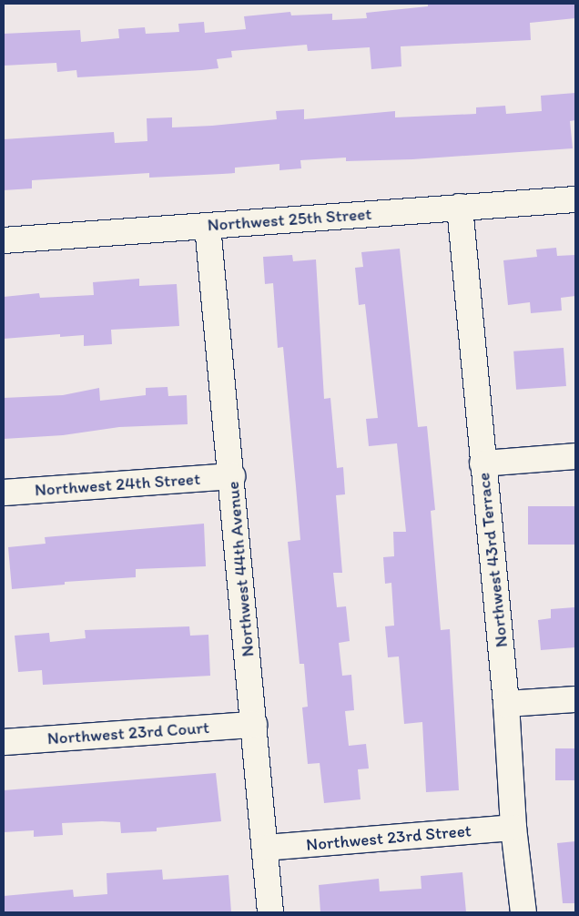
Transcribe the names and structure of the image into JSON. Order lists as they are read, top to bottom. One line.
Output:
{"streets":{"street":["Northwest 25th Street","Northwest 24th Street","Northwest 43rd Terrace","Northwest 44th Avenue","Northwest 23rd Court","Northwest 23rd Street"]},"crossings":[["Northwest 25th Street","Northwest 43rd Terrace"],["Northwest 25th Street","Northwest 44th Avenue"],["Northwest 24th Street","Northwest 44th Avenue"],["Northwest 43rd Terrace","Northwest 23rd Street"],["Northwest 44th Avenue","Northwest 23rd Court"],["Northwest 44th Avenue","Northwest 23rd Street"]]}
